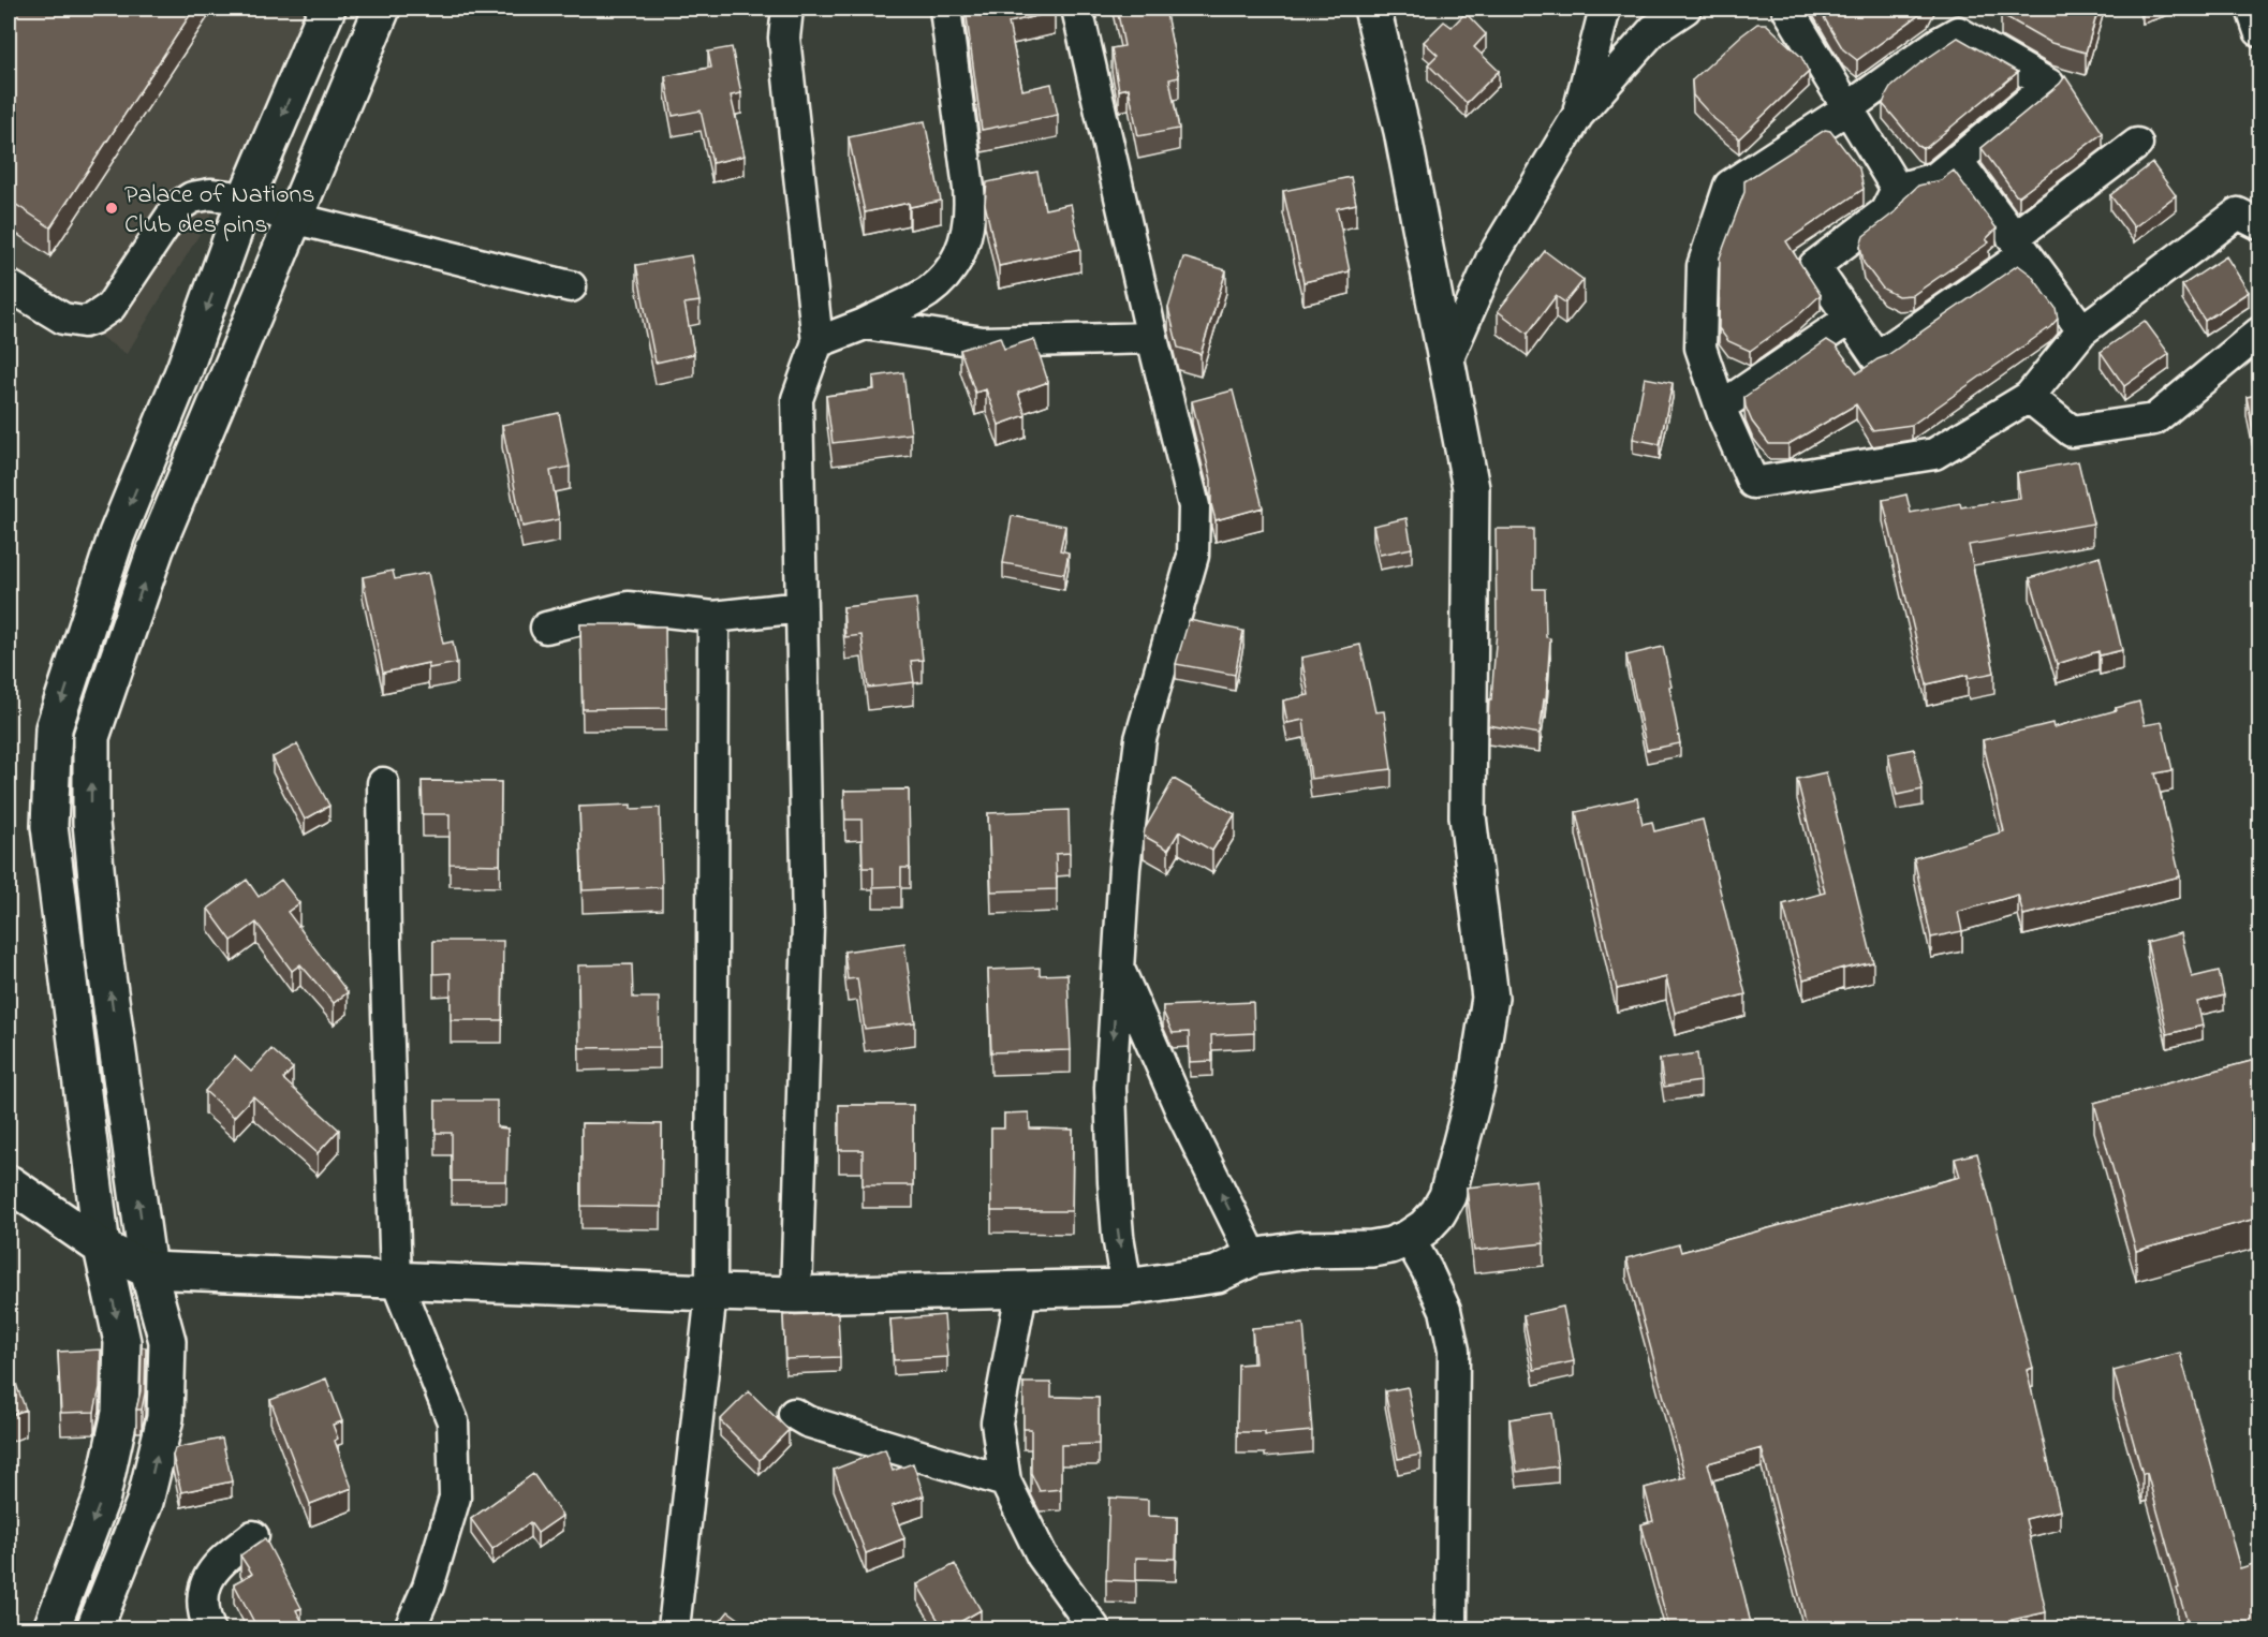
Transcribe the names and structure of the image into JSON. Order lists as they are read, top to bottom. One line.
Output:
{"places":["Palace of Nations Club des pins"]}
